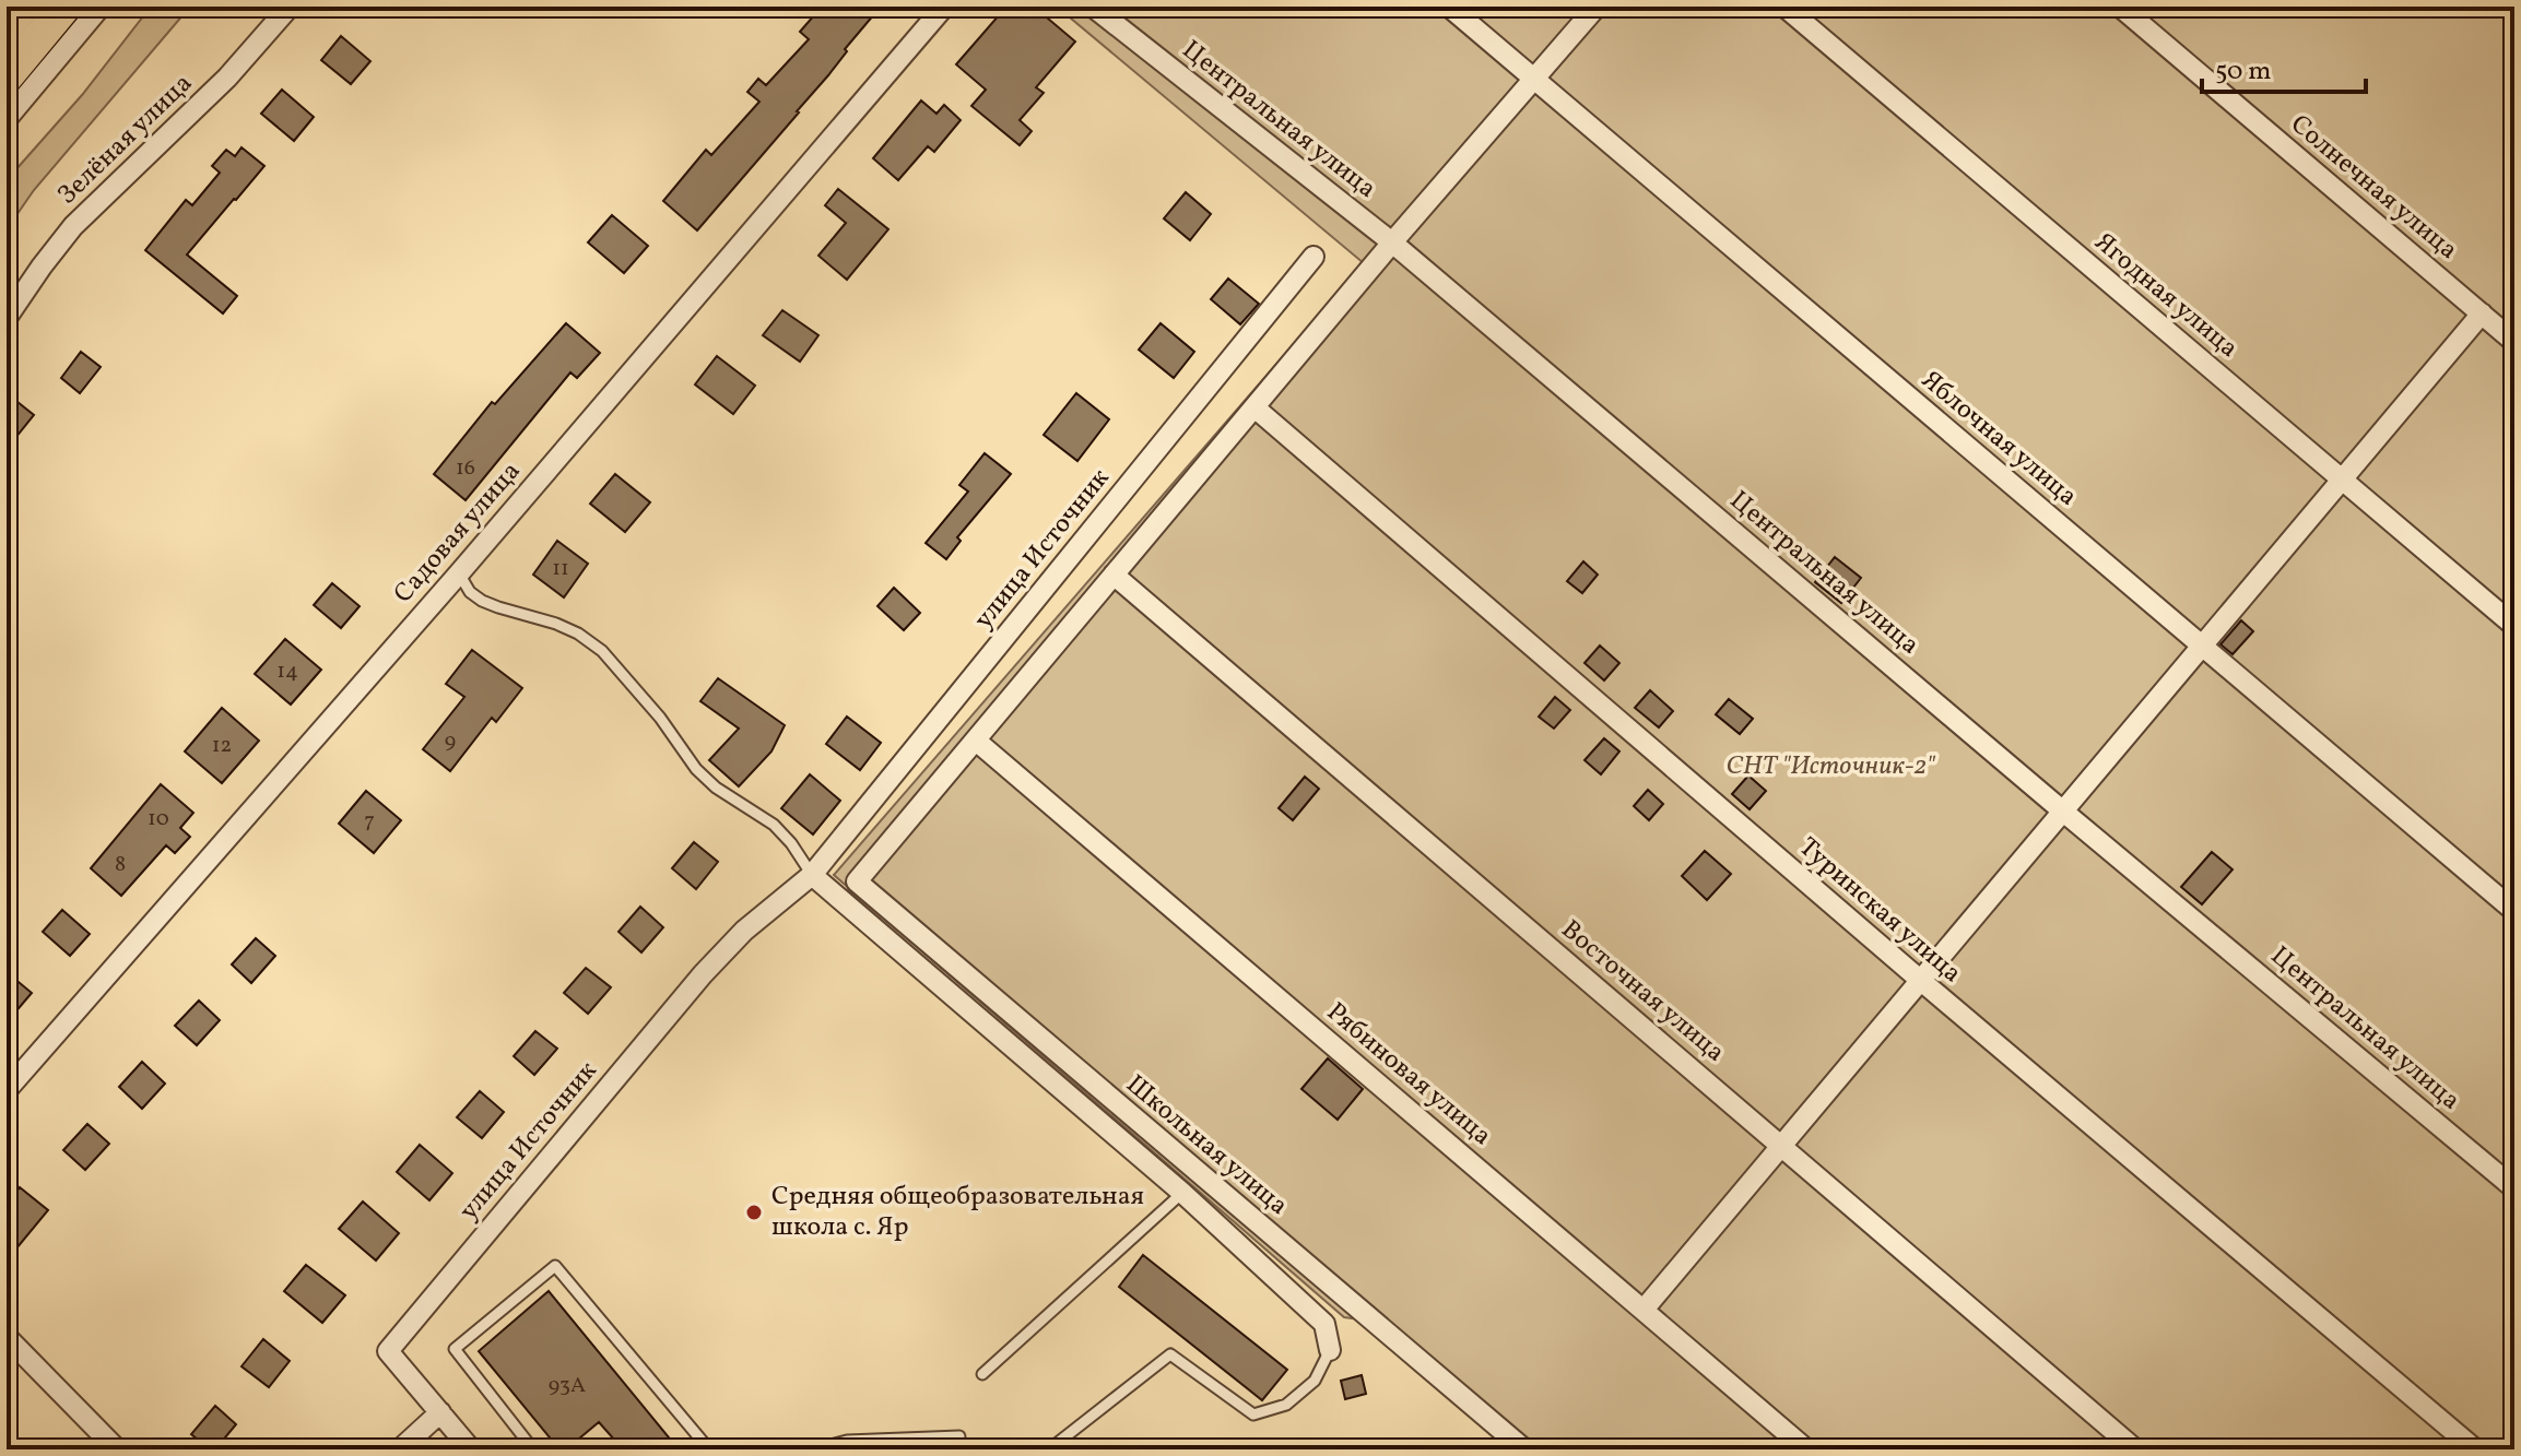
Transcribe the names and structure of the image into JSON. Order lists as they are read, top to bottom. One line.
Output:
{"streets":{"street":["Центральная улица","Зелёная улица","Солнечная улица","Ягодная улица","Яблочная улица","Садовая улица","улица Источник","Туринская улица","Восточная улица","Рябиновая улица","Школьная улица"]},"crossings":[["Рябиновая улица","Школьная улица"]],"parks":["СНТ \"Источник-2\""],"places":["Средняя общеобразовательная школа с. Яр"],"house_numbers":["16","11","14","9","12","10","7","8","93А"],"scale_bar":"50 m"}
